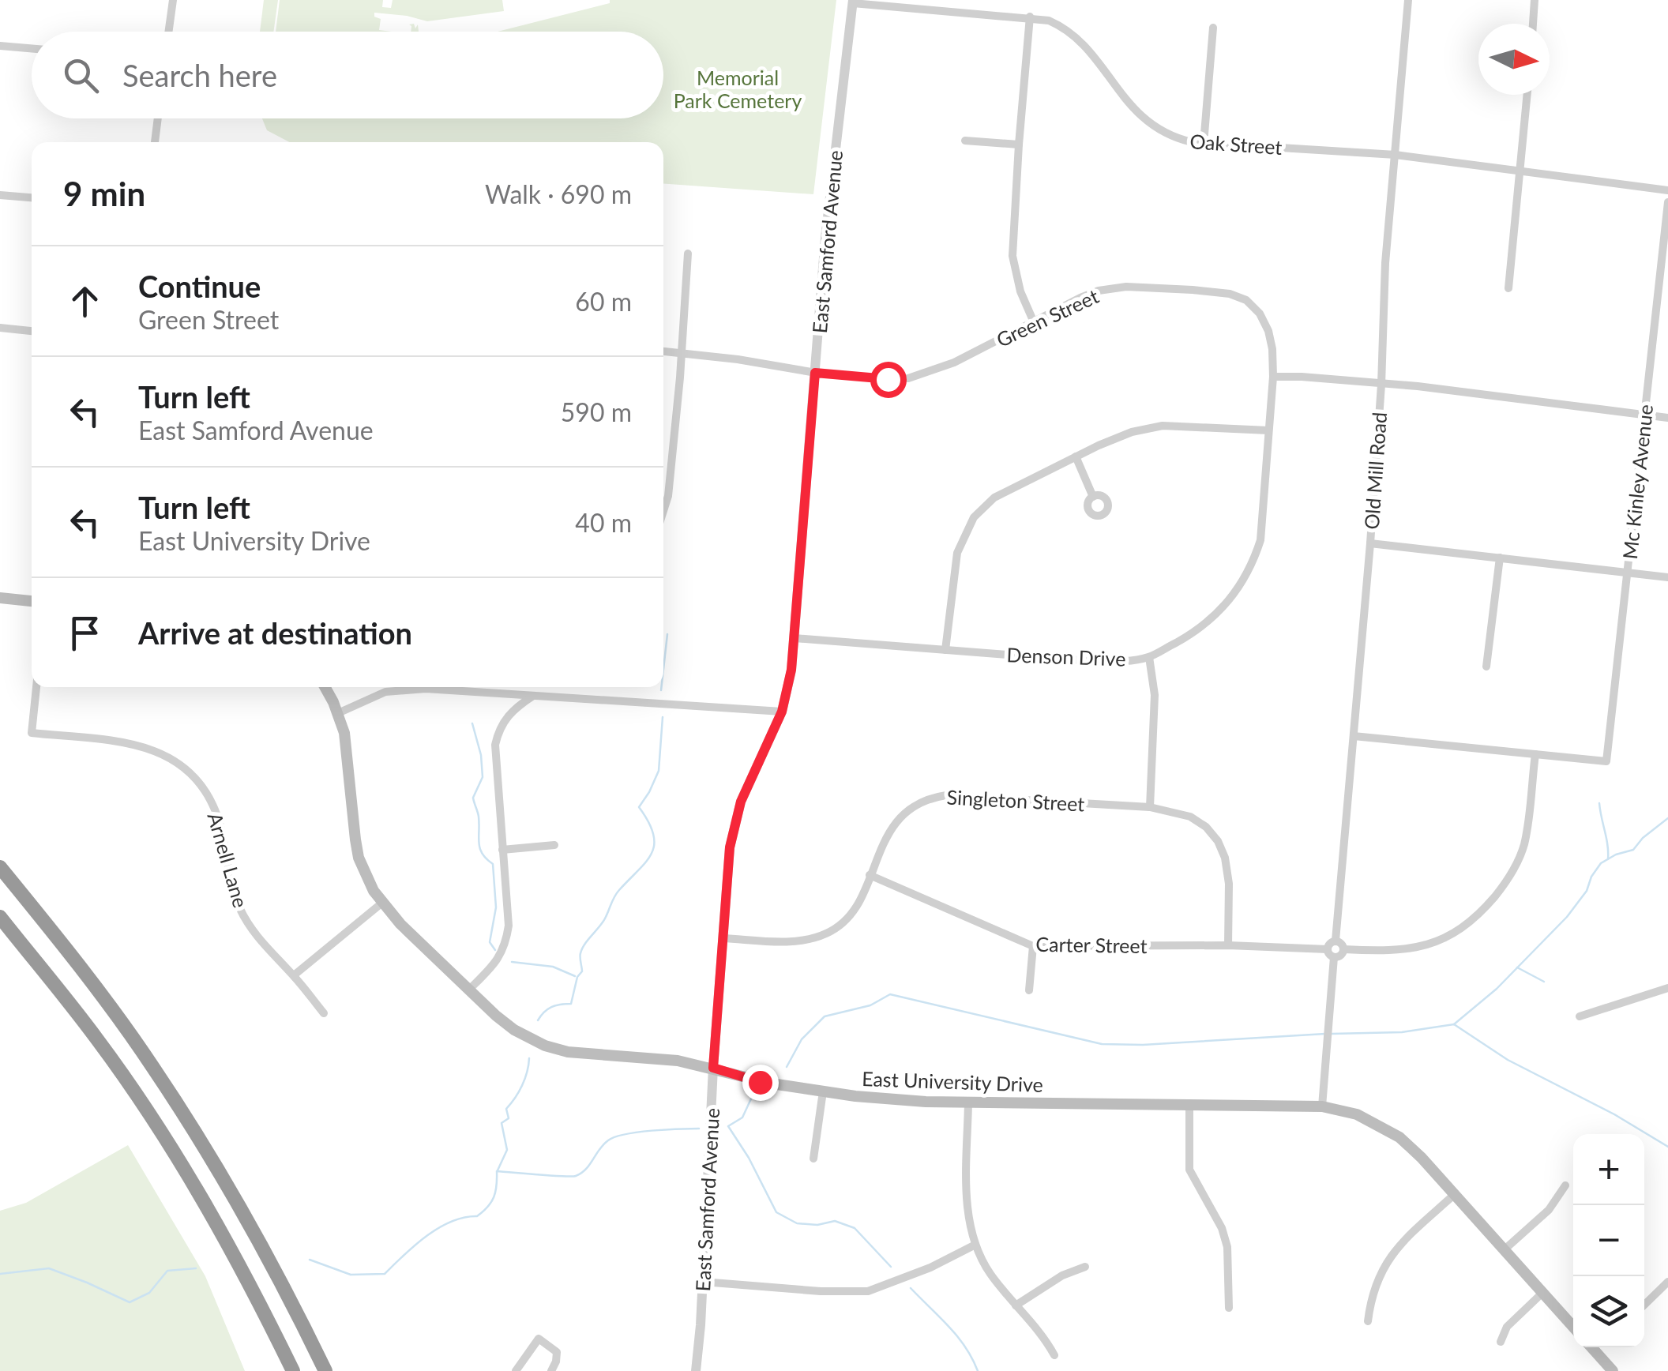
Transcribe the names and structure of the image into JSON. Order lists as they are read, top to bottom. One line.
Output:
{"streets":{"main road":["East University Drive"],"street":["Oak Street","East Samford Avenue","Green Street","Old Mill Road","Mc Kinley Avenue","Denson Drive","Singleton Street","Arnell Lane","Carter Street"]},"crossings":[["Oak Street","East Samford Avenue"],["Oak Street","Old Mill Road"],["East Samford Avenue","Green Street"],["East Samford Avenue","Denson Drive"],["East Samford Avenue","Singleton Street"],["East Samford Avenue","East University Drive"],["Green Street","Denson Drive"],["Old Mill Road","Carter Street"],["Singleton Street","Carter Street"]],"parks":["Memorial Park Cemetery"],"north":"right","page":{"search":"Search here","heading":["9 min","Walk · 690 m"],"list":[["Continue","Green Street","60 m"],["Turn left","East Samford Avenue","590 m"],["Turn left","East University Drive","40 m"],"Arrive at destination"],"map_buttons":["+","−"]}}
